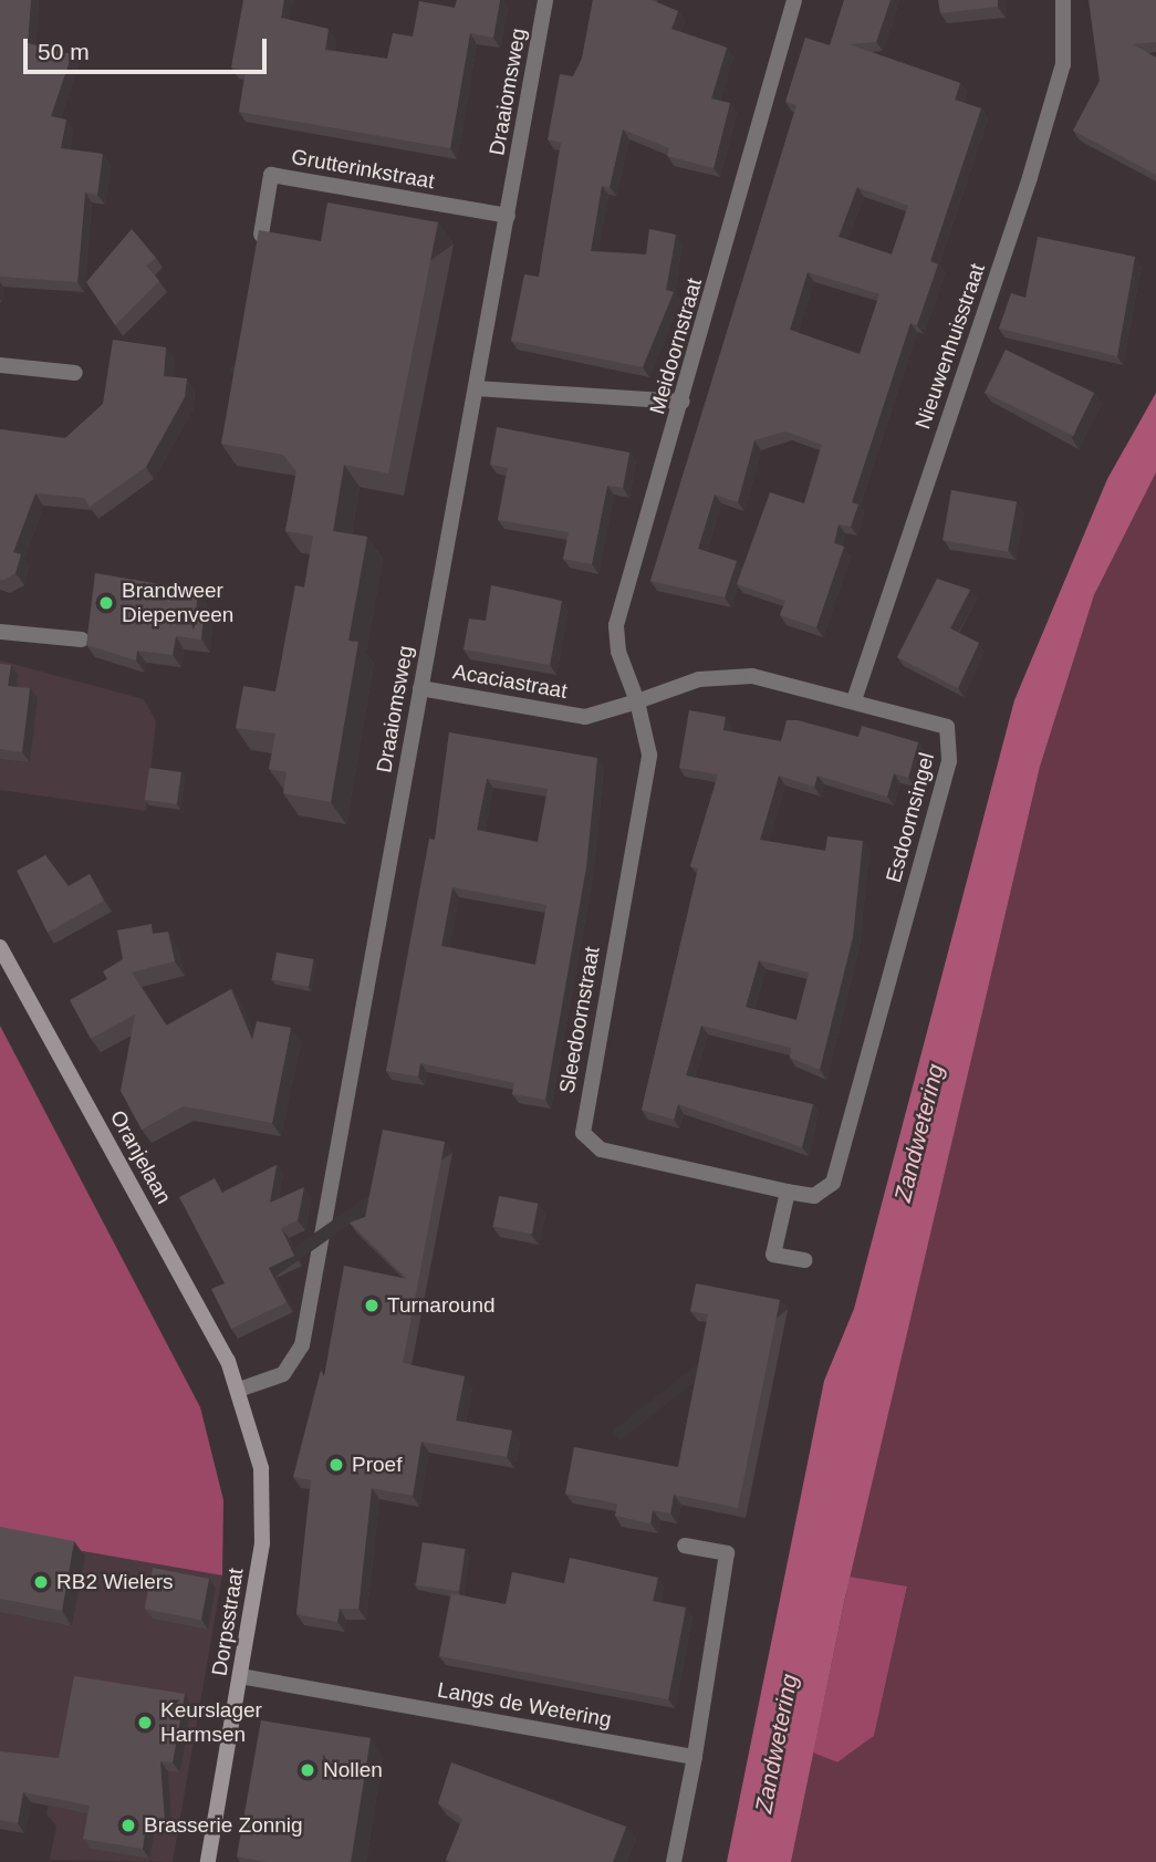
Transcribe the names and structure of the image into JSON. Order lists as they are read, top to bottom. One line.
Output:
{"streets":{"street":["Draaiomsweg","Grutterinkstraat","Meidoornstraat","Nieuwenhuisstraat","Acaciastraat","Esdoornsingel","Sleedoornstraat","Oranjelaan","Dorpsstraat","Langs de Wetering"]},"crossings":[["Draaiomsweg","Grutterinkstraat"],["Draaiomsweg","Acaciastraat"],["Draaiomsweg","Oranjelaan"],["Draaiomsweg","Dorpsstraat"],["Meidoornstraat","Acaciastraat"],["Meidoornstraat","Esdoornsingel"],["Meidoornstraat","Sleedoornstraat"],["Nieuwenhuisstraat","Esdoornsingel"],["Acaciastraat","Esdoornsingel"],["Acaciastraat","Sleedoornstraat"],["Esdoornsingel","Sleedoornstraat"],["Oranjelaan","Dorpsstraat"],["Dorpsstraat","Langs de Wetering"]],"water":["Zandwetering"],"places":["Brandweer Diepenveen","Turnaround","Proef","RB2 Wielers","Keurslager Harmsen","Nollen","Brasserie Zonnig"],"scale_bar":"50 m"}
